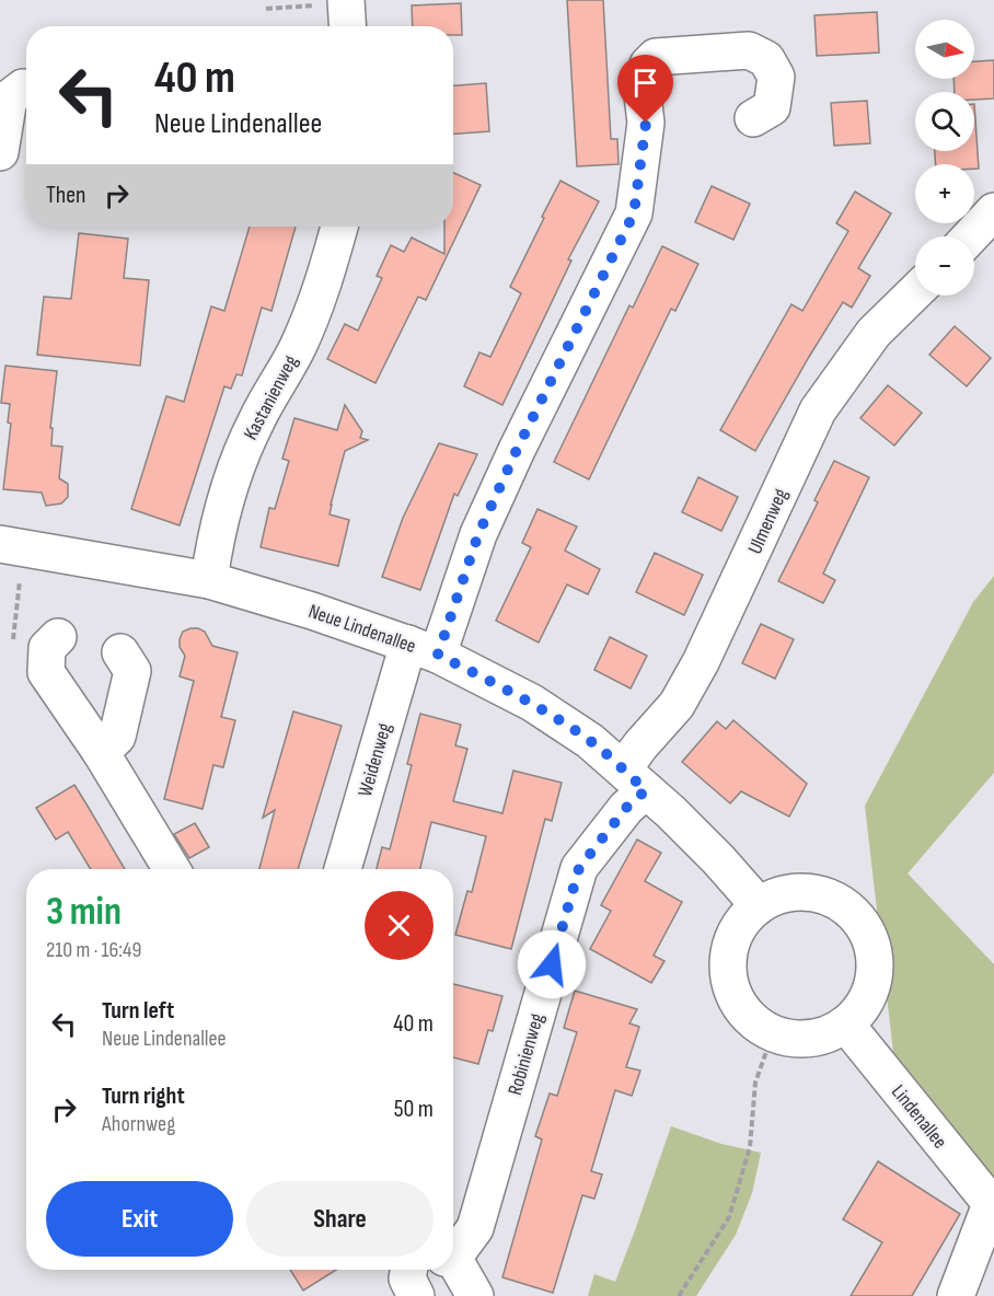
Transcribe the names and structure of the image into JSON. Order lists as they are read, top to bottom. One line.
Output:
{"streets":{"street":["Kastanienweg","Ulmenweg","Neue Lindenallee","Weidenweg","Robinienweg","Lindenallee"]},"crossings":[["Kastanienweg","Neue Lindenallee"],["Ulmenweg","Neue Lindenallee"],["Ulmenweg","Robinienweg"],["Neue Lindenallee","Weidenweg"],["Neue Lindenallee","Robinienweg"],["Neue Lindenallee","Lindenallee"]],"north":"right","page":{"map_buttons":["+","−"],"turn":["40 m","Neue Lindenallee"],"then":"Then","heading":["3 min","210 m · 16:49"],"list":[{"name":"Turn left","note":"Neue Lindenallee","value":"40 m"},{"name":"Turn right","note":"Ahornweg","value":"50 m"}],"buttons":["Exit","Share"]}}
